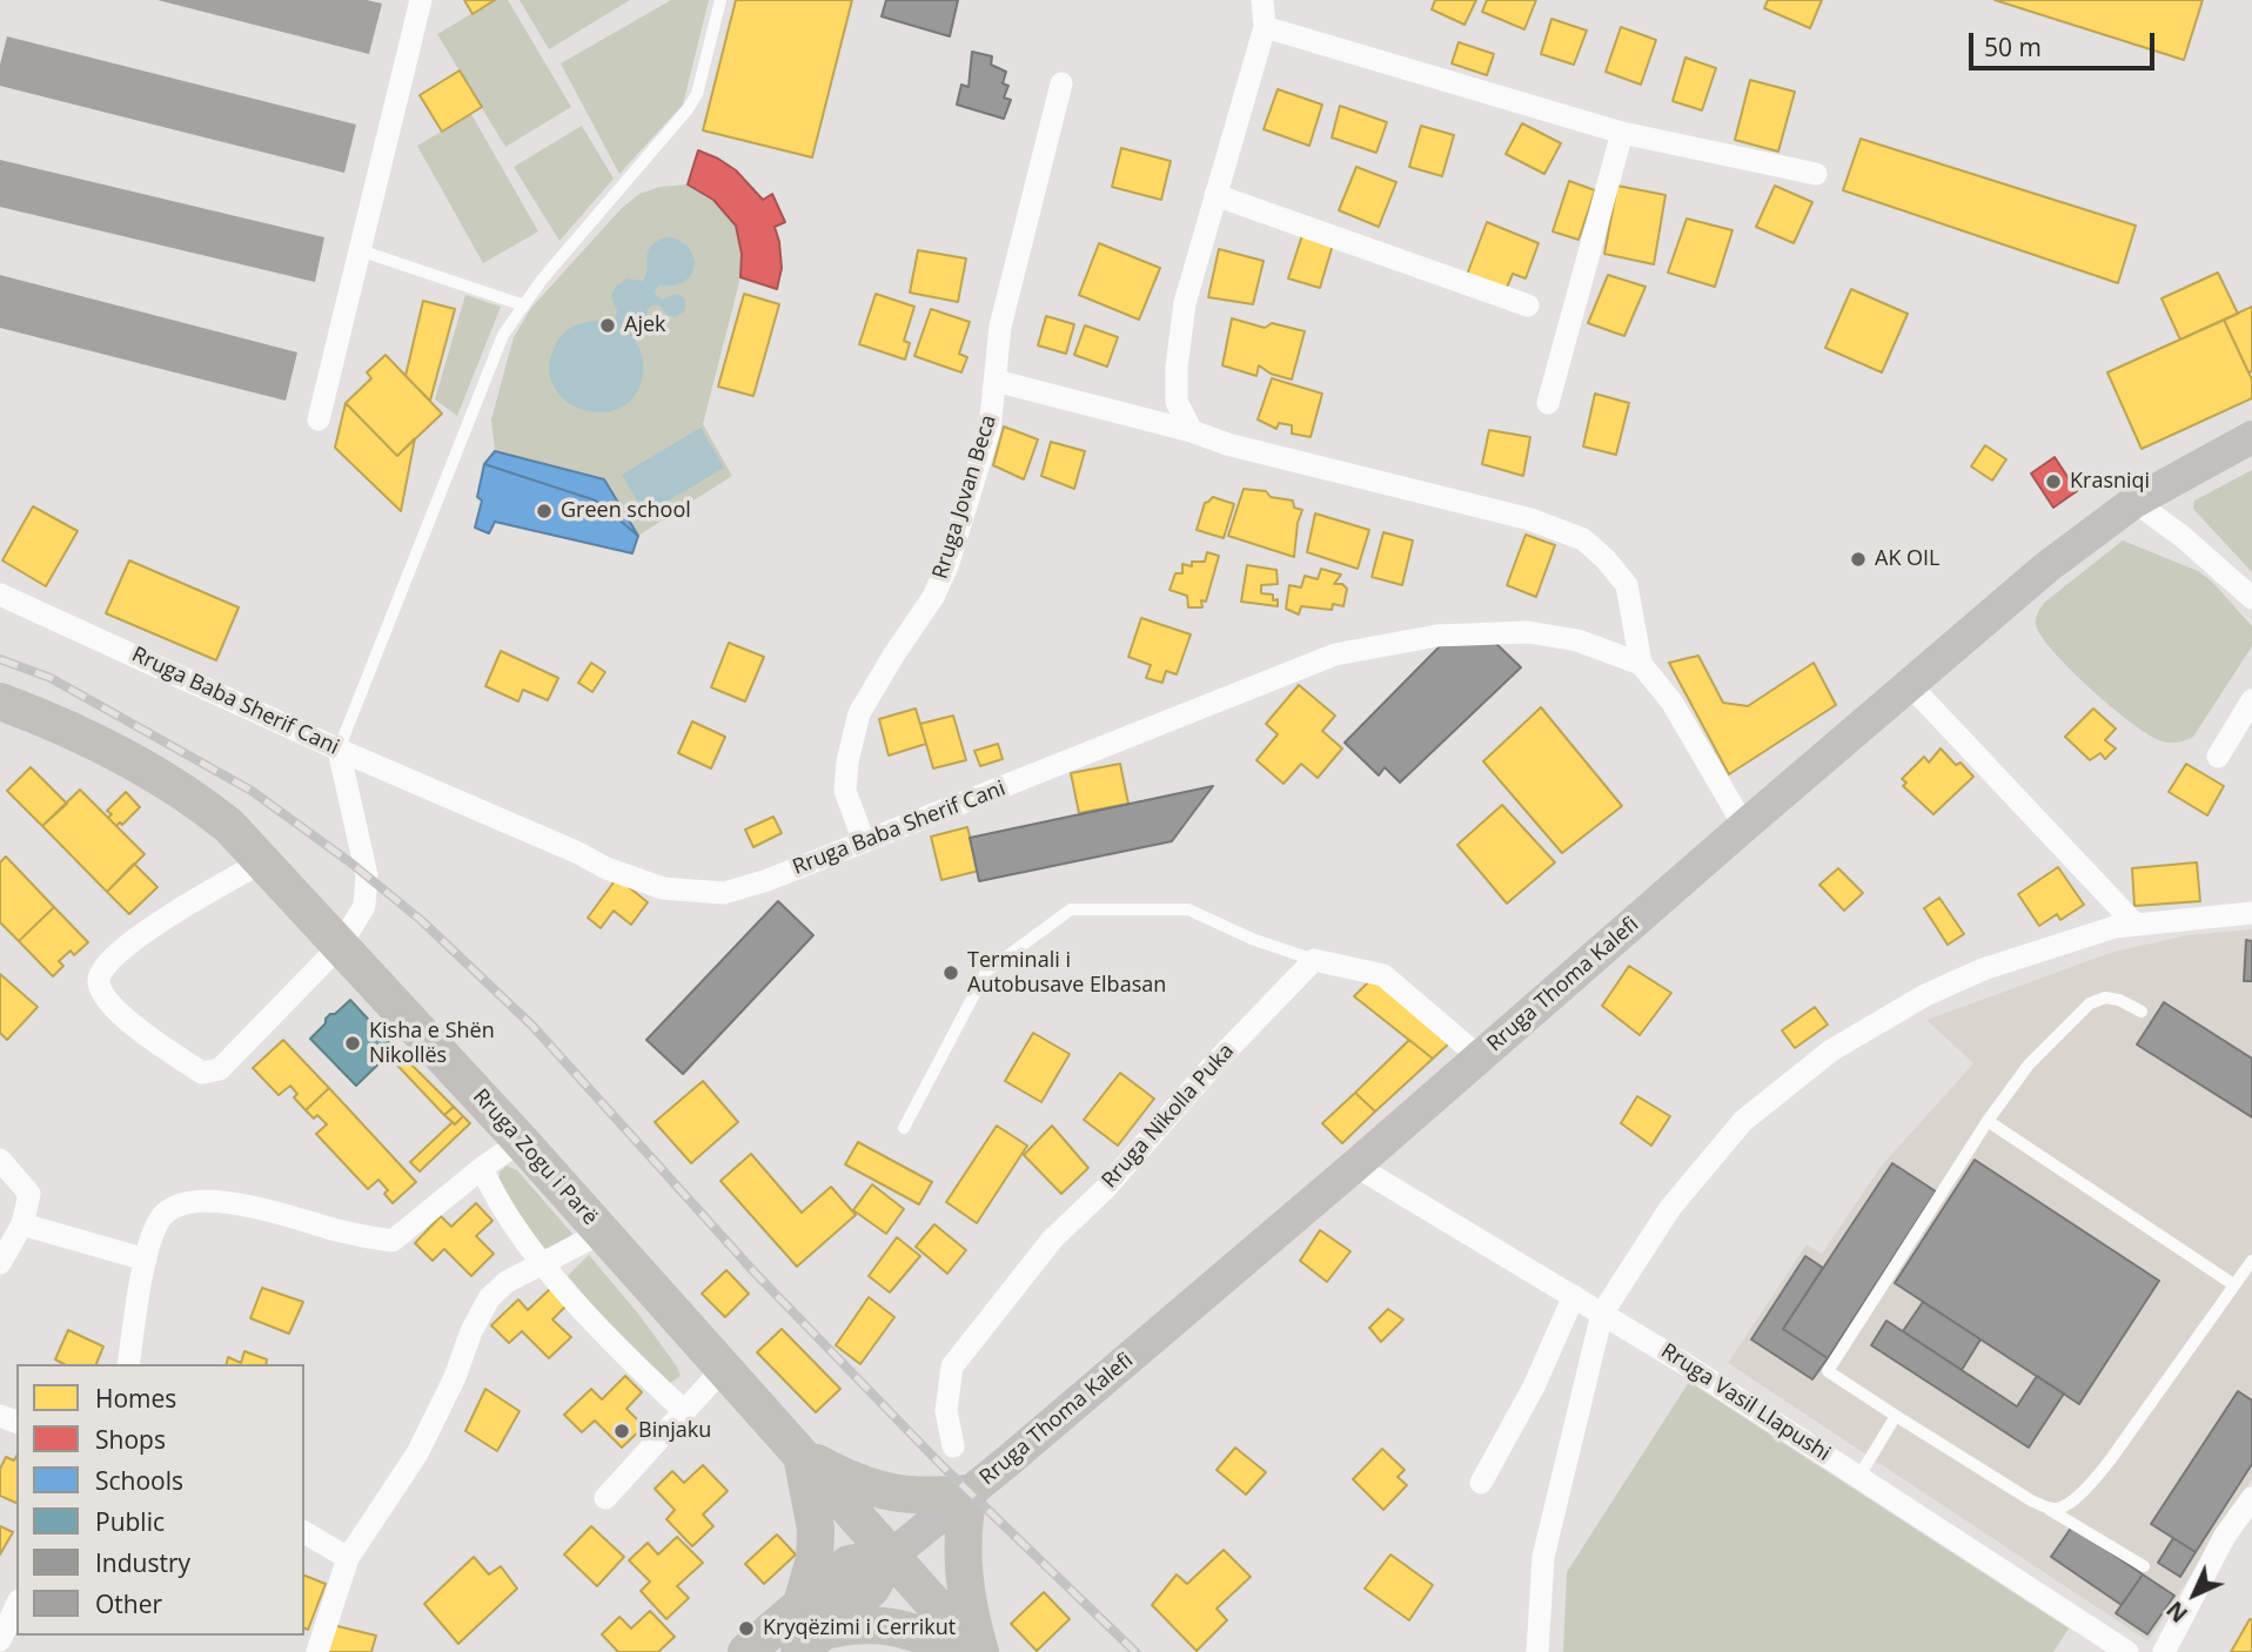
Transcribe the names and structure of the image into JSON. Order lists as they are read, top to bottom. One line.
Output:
{"streets":{"main road":["Rruga Thoma Kalefi","Rruga Zogu i Parë"],"street":["Rruga Jovan Beca","Rruga Baba Sherif Cani","Rruga Nikolla Puka","Rruga Vasil Llapushi"]},"crossings":[["Rruga Jovan Beca","Rruga Baba Sherif Cani"],["Rruga Thoma Kalefi","Rruga Zogu i Parë"],["Rruga Thoma Kalefi","Rruga Vasil Llapushi"]],"places":["Ajek","Krasniqi","Green school","AK OIL","Terminali i Autobusave Elbasan","Kisha e Shën Nikollës","Binjaku","Kryqëzimi i Cerrikut"],"legend":["Homes","Shops","Schools","Public","Industry","Other"],"scale_bar":"50 m","north":"bottom left"}
